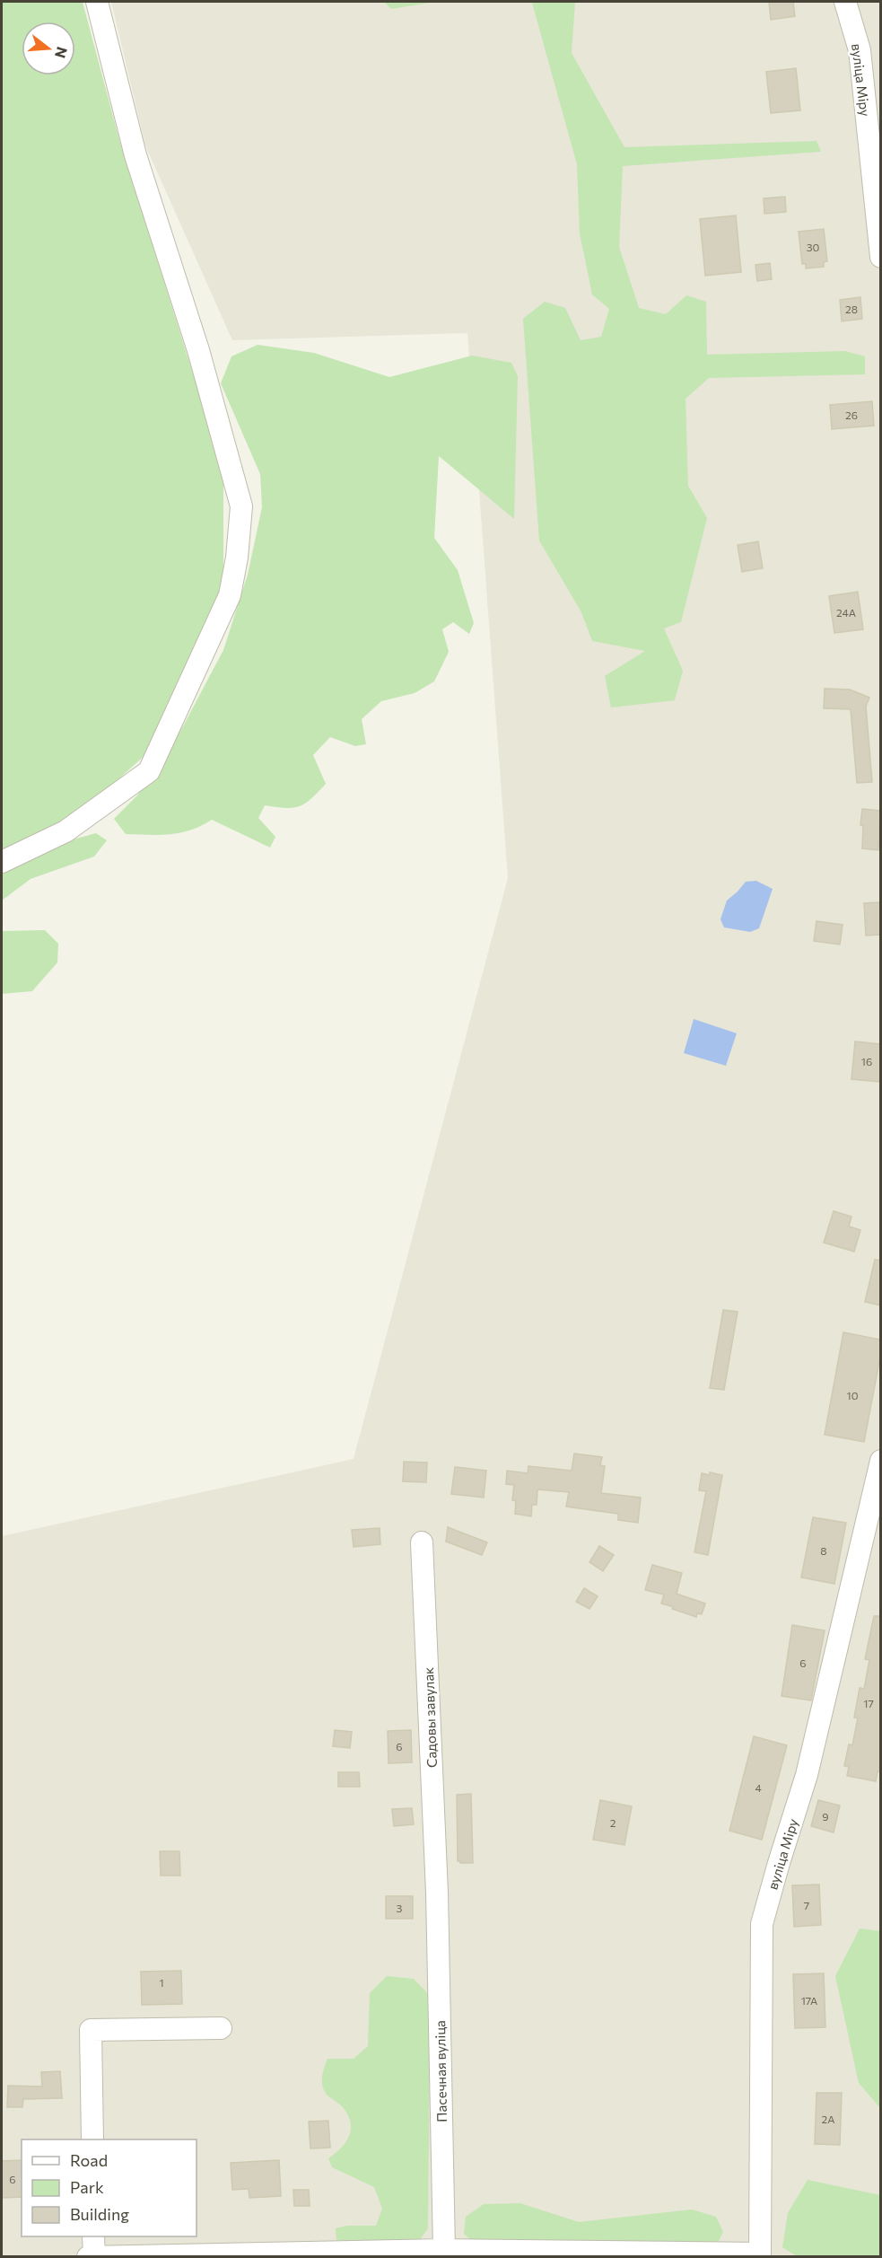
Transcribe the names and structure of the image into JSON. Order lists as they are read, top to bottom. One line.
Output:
{"streets":{"street":["вуліца Міру","Садовы завулак","Пасечная вуліца"]},"crossings":[["Садовы завулак","Пасечная вуліца"]],"house_numbers":["30","28","26","24А","16","10","8","6","17","6","4","9","2","7","3","1","17А","2А","6"],"legend":["Road","Park","Building"],"north":"right"}
